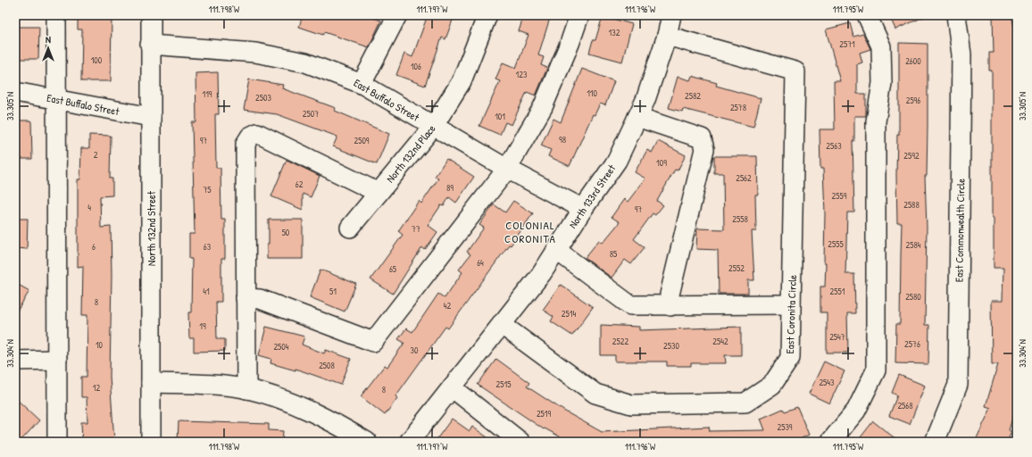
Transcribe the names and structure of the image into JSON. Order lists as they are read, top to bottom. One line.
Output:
{"streets":{"street":["East Buffalo Street","North 132nd Place","North 133rd Street","North 132nd Street","East Commonwealth Circle","East Coronita Circle"]},"crossings":[["East Buffalo Street","North 132nd Place"],["East Buffalo Street","North 133rd Street"],["East Buffalo Street","North 132nd Street"],["North 133rd Street","East Coronita Circle"]],"districts":["COLONIAL CORONITA"],"house_numbers":["132","2571","100","2600","106","123","110","119","2582","2503","2596","2578","2507","101","98","97","2509","2563","2","2592","109","2562","62","89","75","2559","2588","4","97","2558","77","50","2555","2584","6","63","85","64","2552","65","41","51","2551","2580","8","42","2514","19","2547","2522","2542","2576","10","2530","2504","30","2508","2543","2515","12","8","2568","2519","2539"],"north":"top","coordinates":["111.798°W","111.797°W","111.796°W","111.795°W","33.305°N","33.304°N"]}
